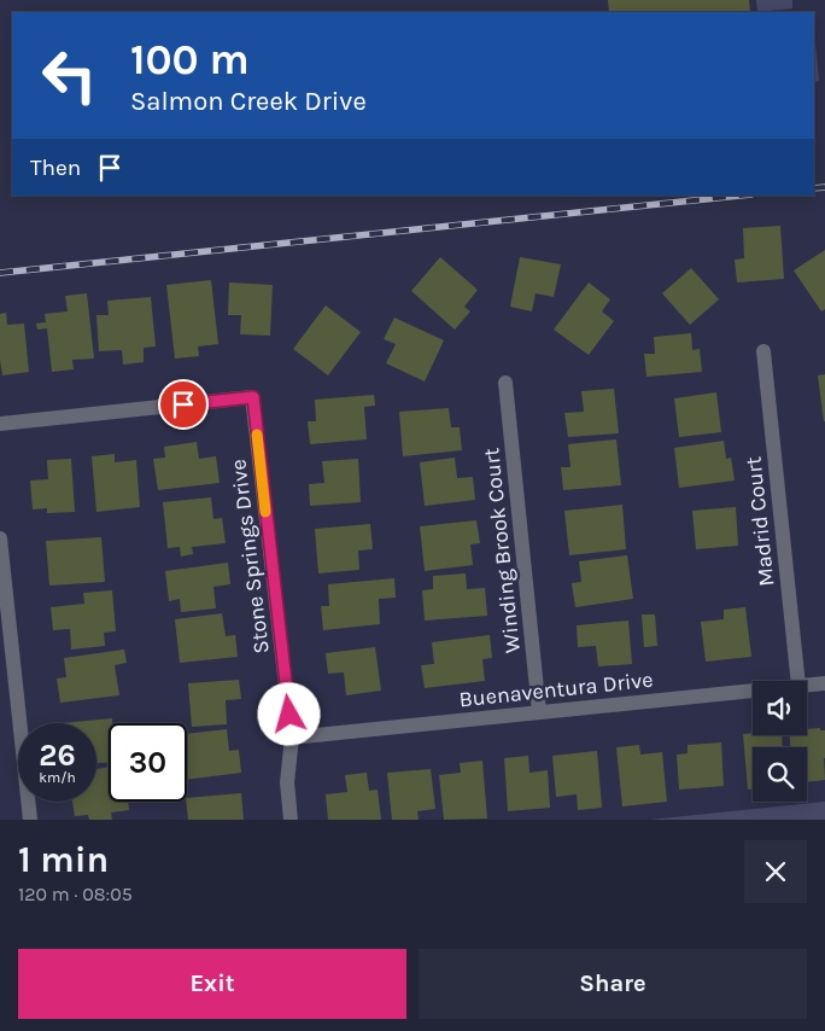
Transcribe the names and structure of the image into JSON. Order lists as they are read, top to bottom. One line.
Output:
{"streets":{"street":["Madrid Court","Winding Brook Court","Stone Springs Drive","Buenaventura Drive"]},"crossings":[["Winding Brook Court","Buenaventura Drive"],["Stone Springs Drive","Buenaventura Drive"]],"page":{"turn":["100 m","Salmon Creek Drive"],"then":"Then","speed":"26 km/h","limit":"30","heading":["1 min","120 m · 08:05"],"buttons":["Exit","Share"]}}
